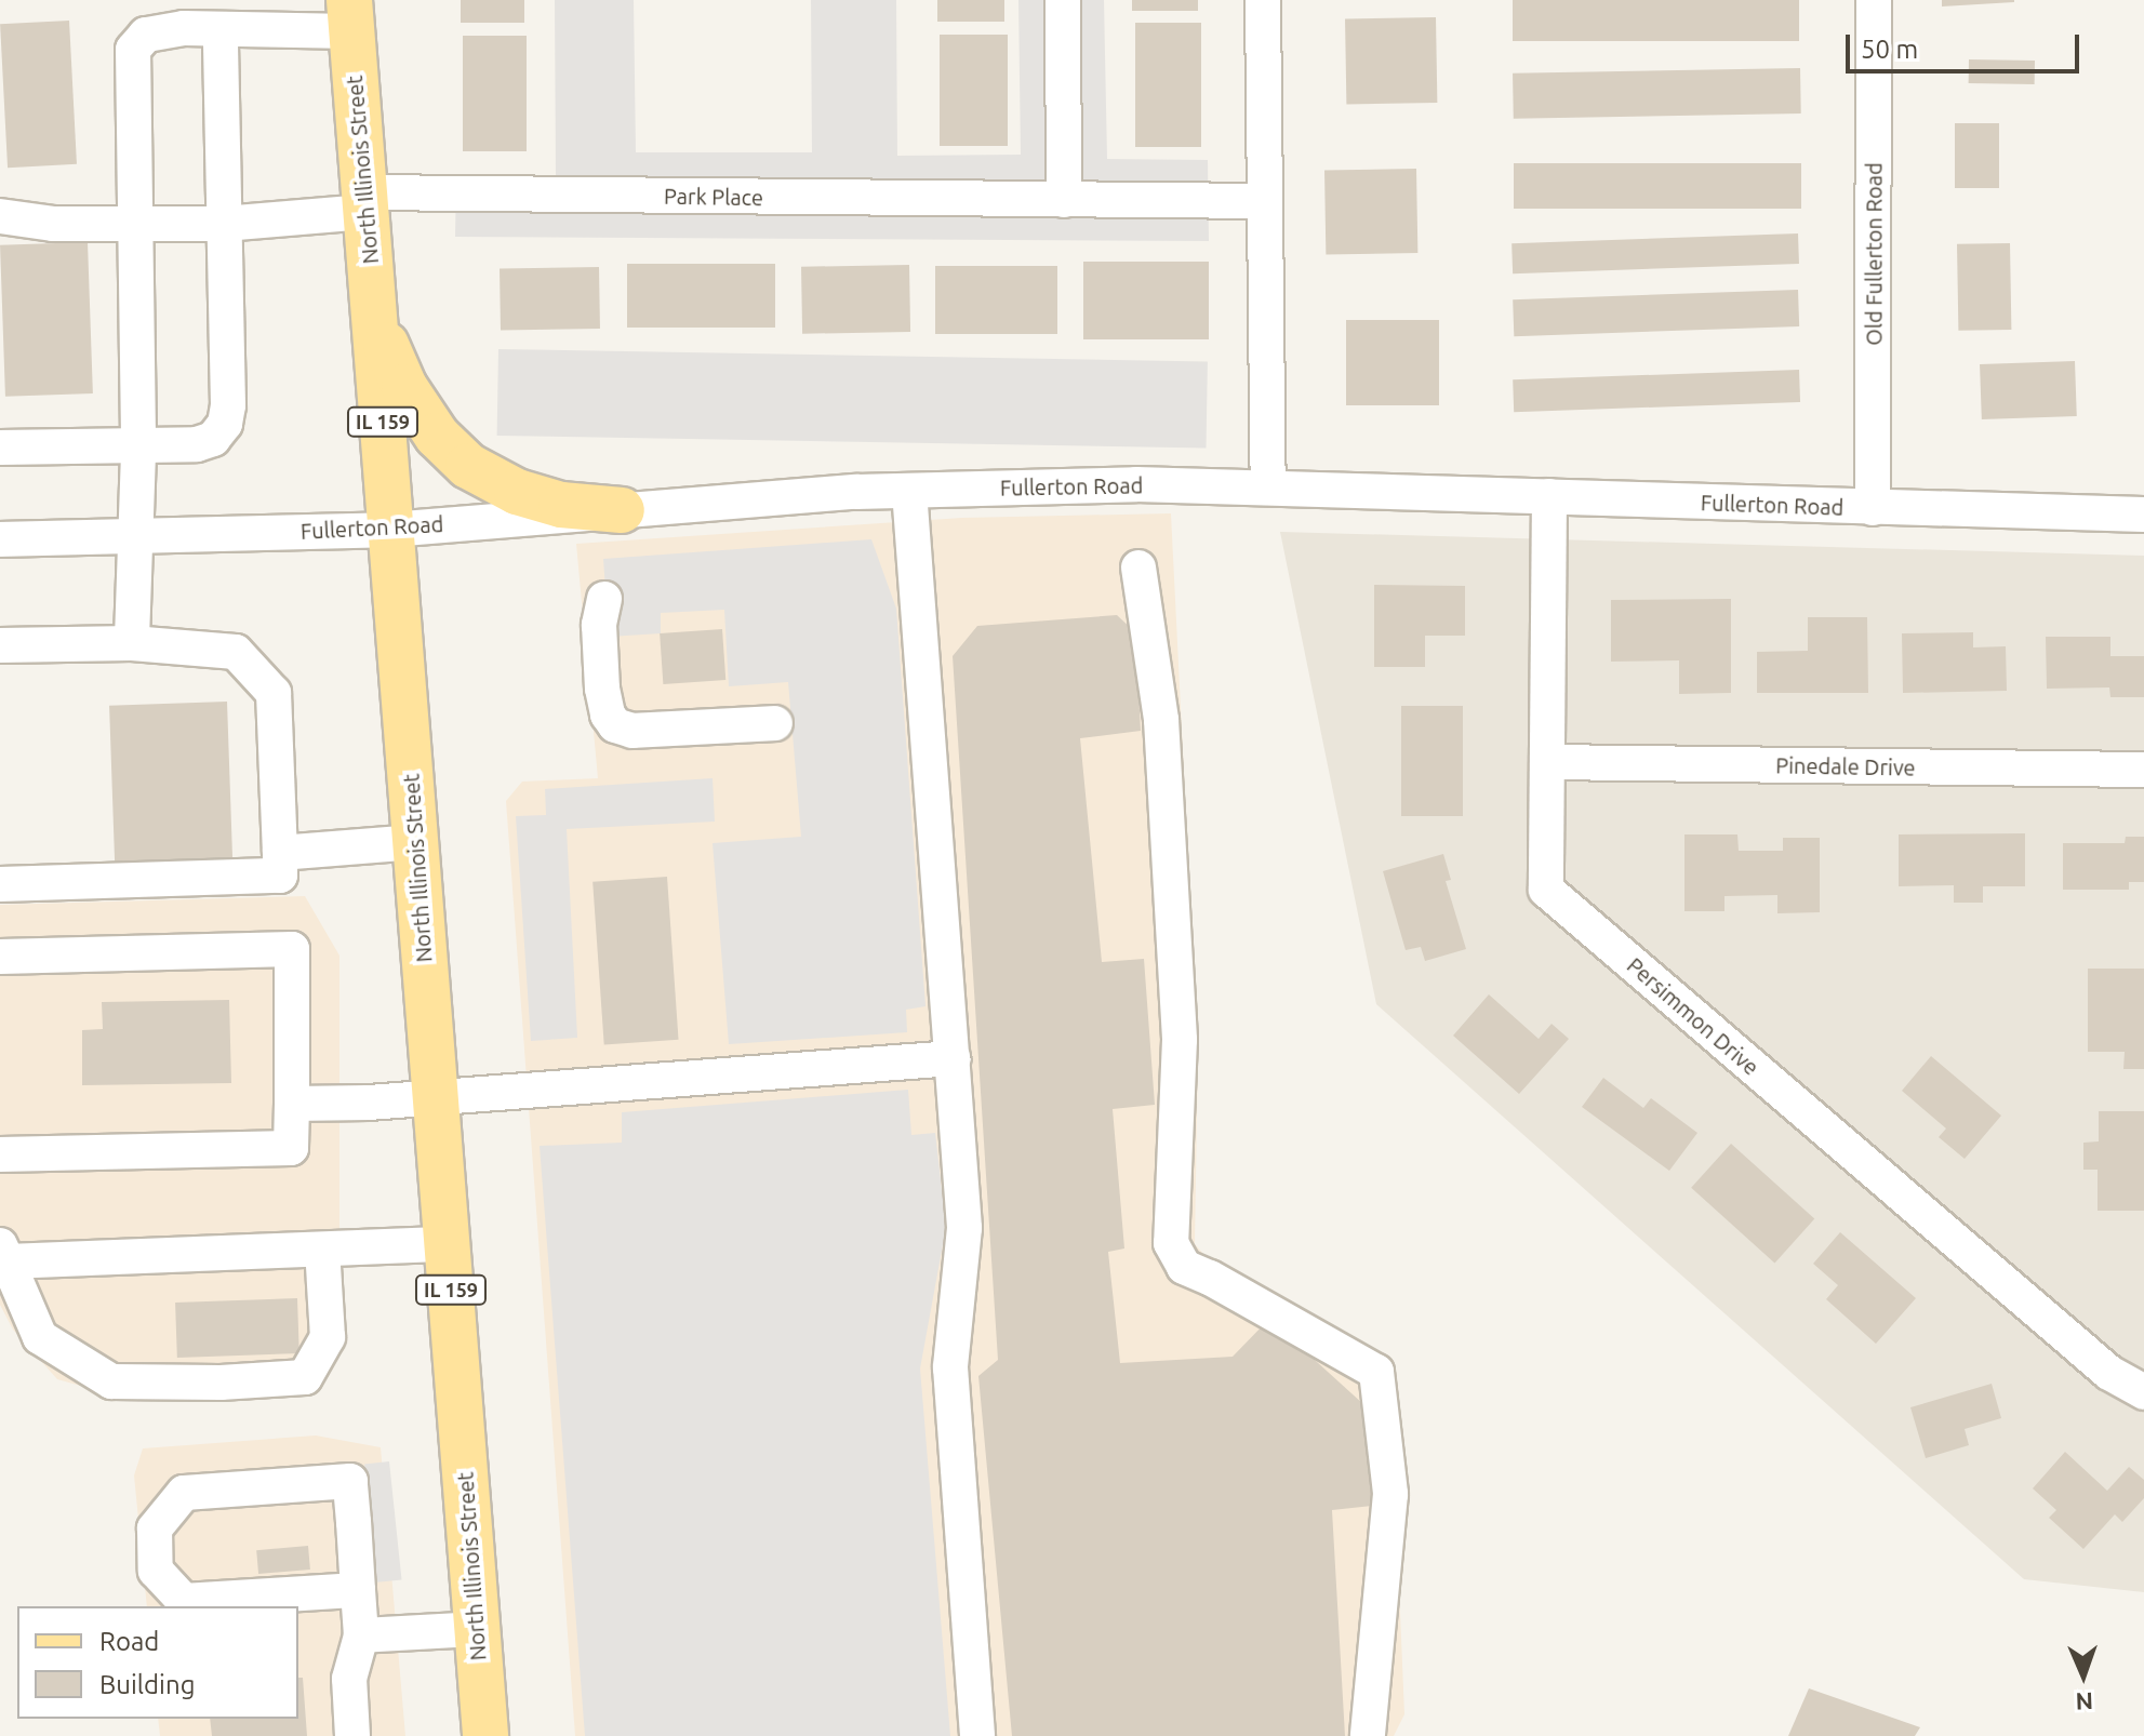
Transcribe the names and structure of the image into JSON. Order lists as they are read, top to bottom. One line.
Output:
{"streets":{"main road":["North Illinois Street","IL 159"],"street":["Park Place","Old Fullerton Road","Fullerton Road","Pinedale Drive","Persimmon Drive"]},"crossings":[["North Illinois Street","Park Place"],["North Illinois Street","Fullerton Road"],["Old Fullerton Road","Fullerton Road"],["Fullerton Road","Persimmon Drive"],["Pinedale Drive","Persimmon Drive"]],"legend":["Road","Building"],"scale_bar":"50 m","north":"bottom"}
